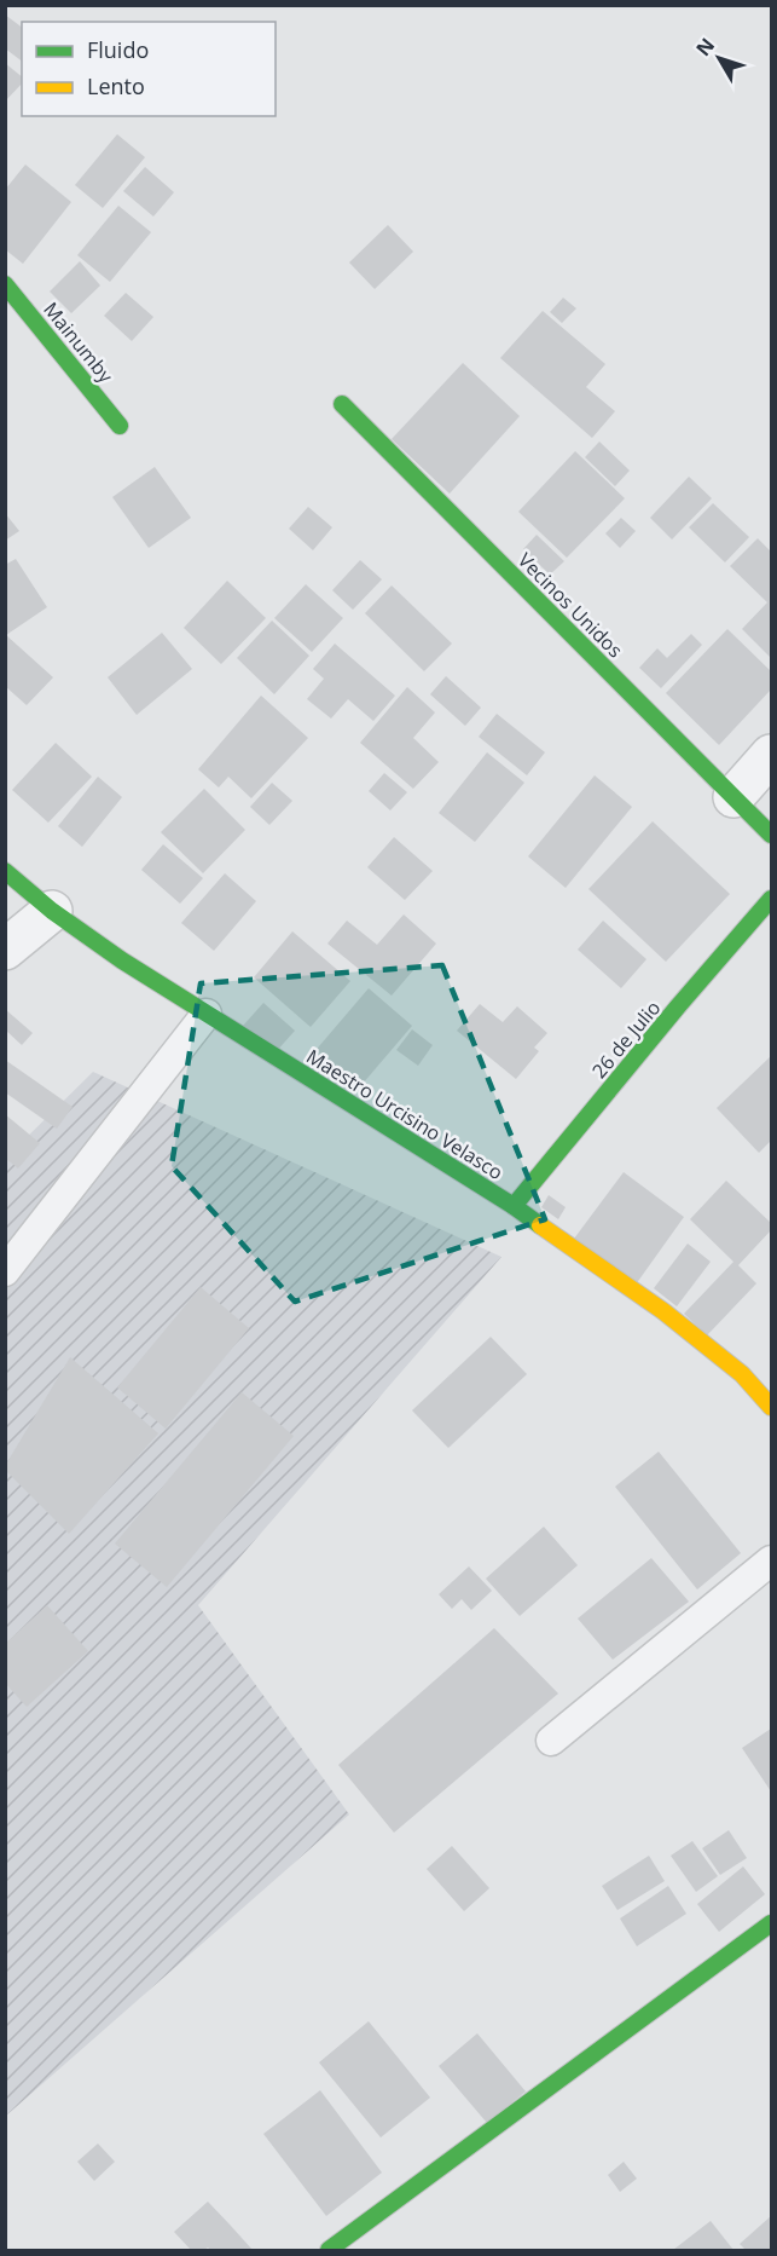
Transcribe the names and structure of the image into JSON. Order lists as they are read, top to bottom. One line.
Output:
{"streets":{"street":["Mainumby","Vecinos Unidos","26 de Julio","Maestro Urcisino Velasco"]},"crossings":[["26 de Julio","Maestro Urcisino Velasco"]],"legend":["Fluido","Lento"],"north":"top left"}
